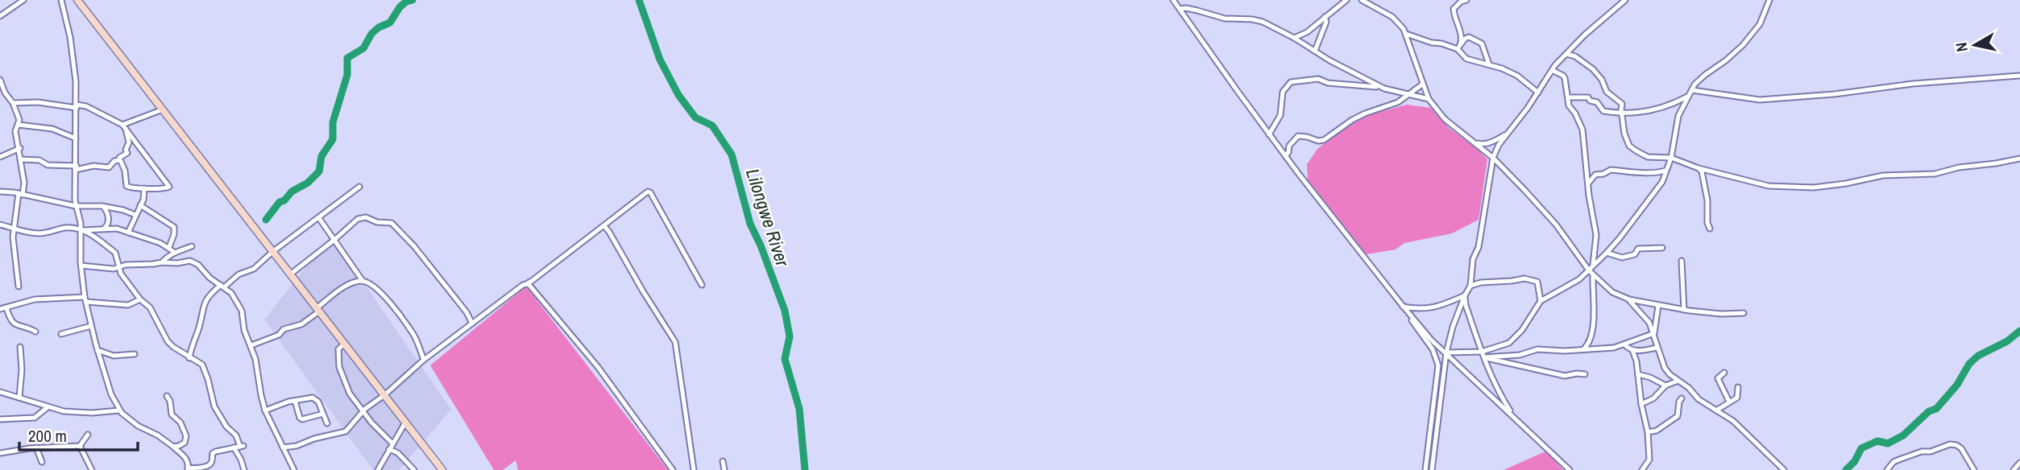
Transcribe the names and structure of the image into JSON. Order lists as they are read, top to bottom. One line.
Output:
{"water":["Lilongwe River"],"scale_bar":"200 m","north":"left"}
